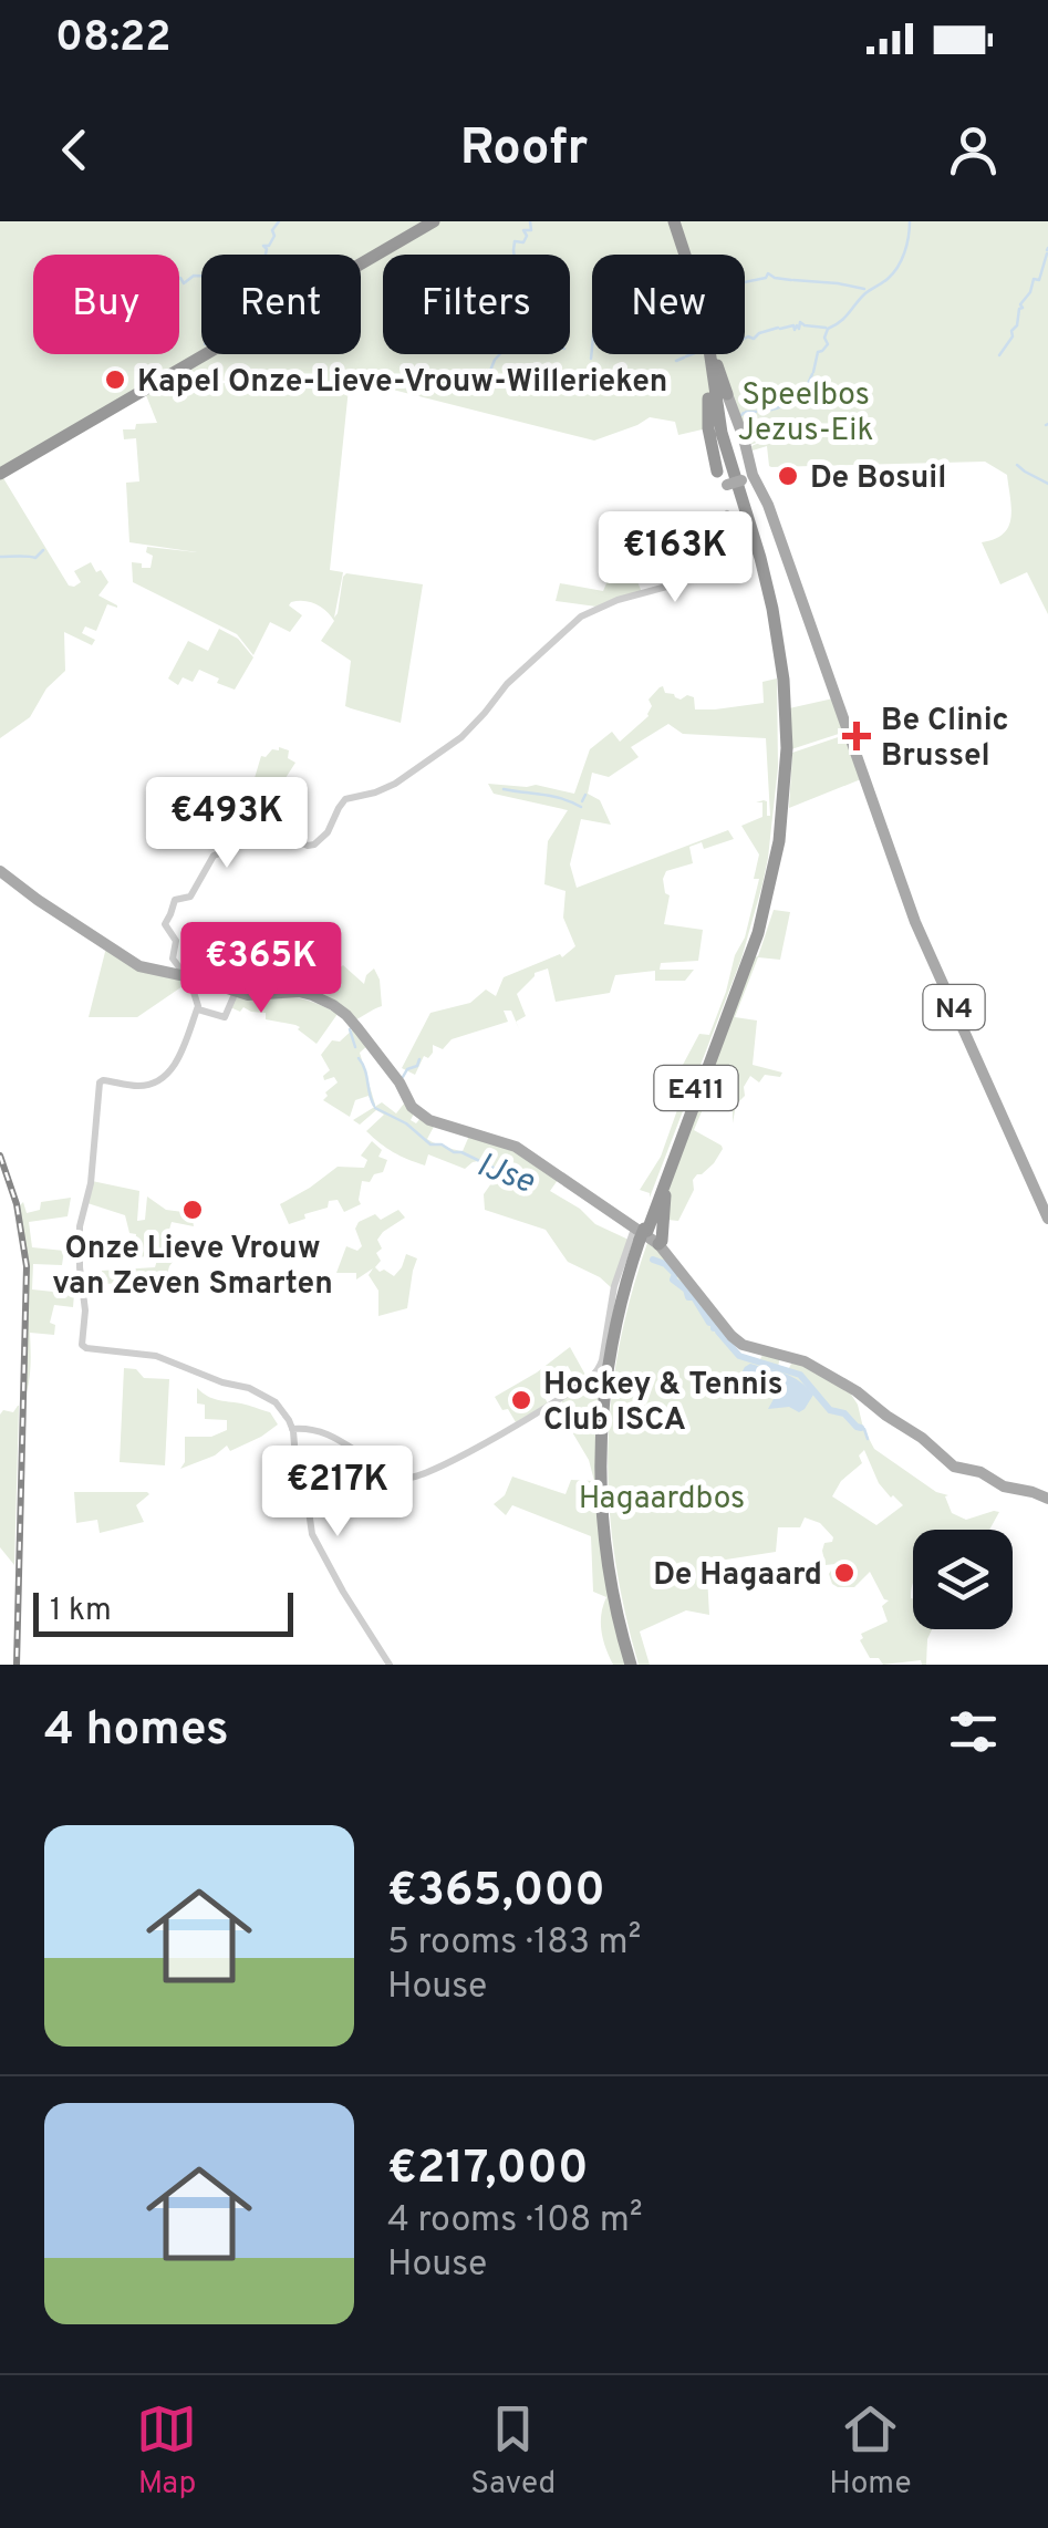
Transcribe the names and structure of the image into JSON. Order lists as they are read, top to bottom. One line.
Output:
{"streets":{"highway":["N4","E411"]},"water":["IJse"],"parks":["Speelbos Jezus-Eik","Hagaardbos"],"places":{"other":["Kapel Onze-Lieve-Vrouw-Willerieken","De Bosuil","Onze Lieve Vrouw van Zeven Smarten","Hockey & Tennis Club ISCA","De Hagaard"],"health":["Be Clinic Brussel"]},"scale_bar":"1 km","page":{"status":"08:22","header":"Roofr","chip":["Buy","Rent","Filters","New"],"price":["€163K","€493K","€365K","€217K"],"scale":"1 km","heading":"4 homes","list":[{"name":"€365,000","note":"5 rooms · 183 m² · House"},{"name":"€217,000","note":"4 rooms · 108 m² · House"}],"tabs":["Map","Saved","Home"]}}
